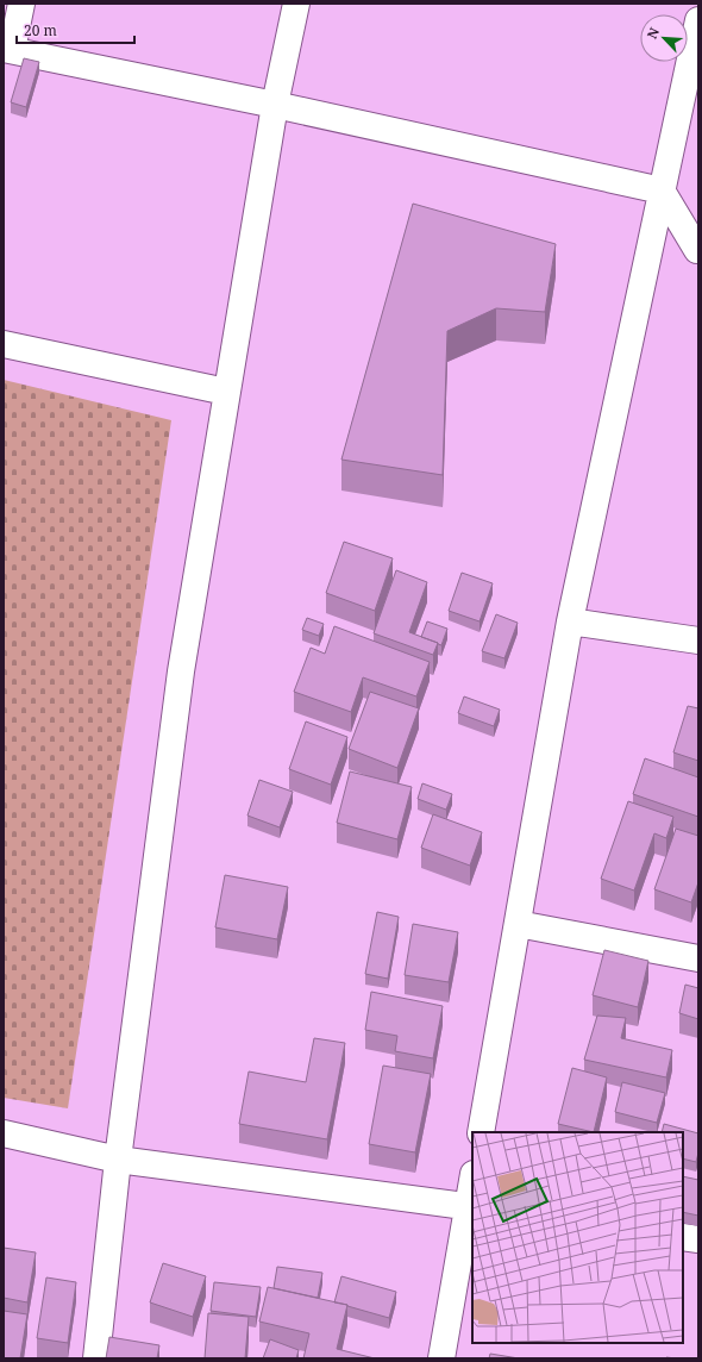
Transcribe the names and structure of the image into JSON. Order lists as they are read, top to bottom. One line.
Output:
{"scale_bar":"20 m","north":"top left"}
